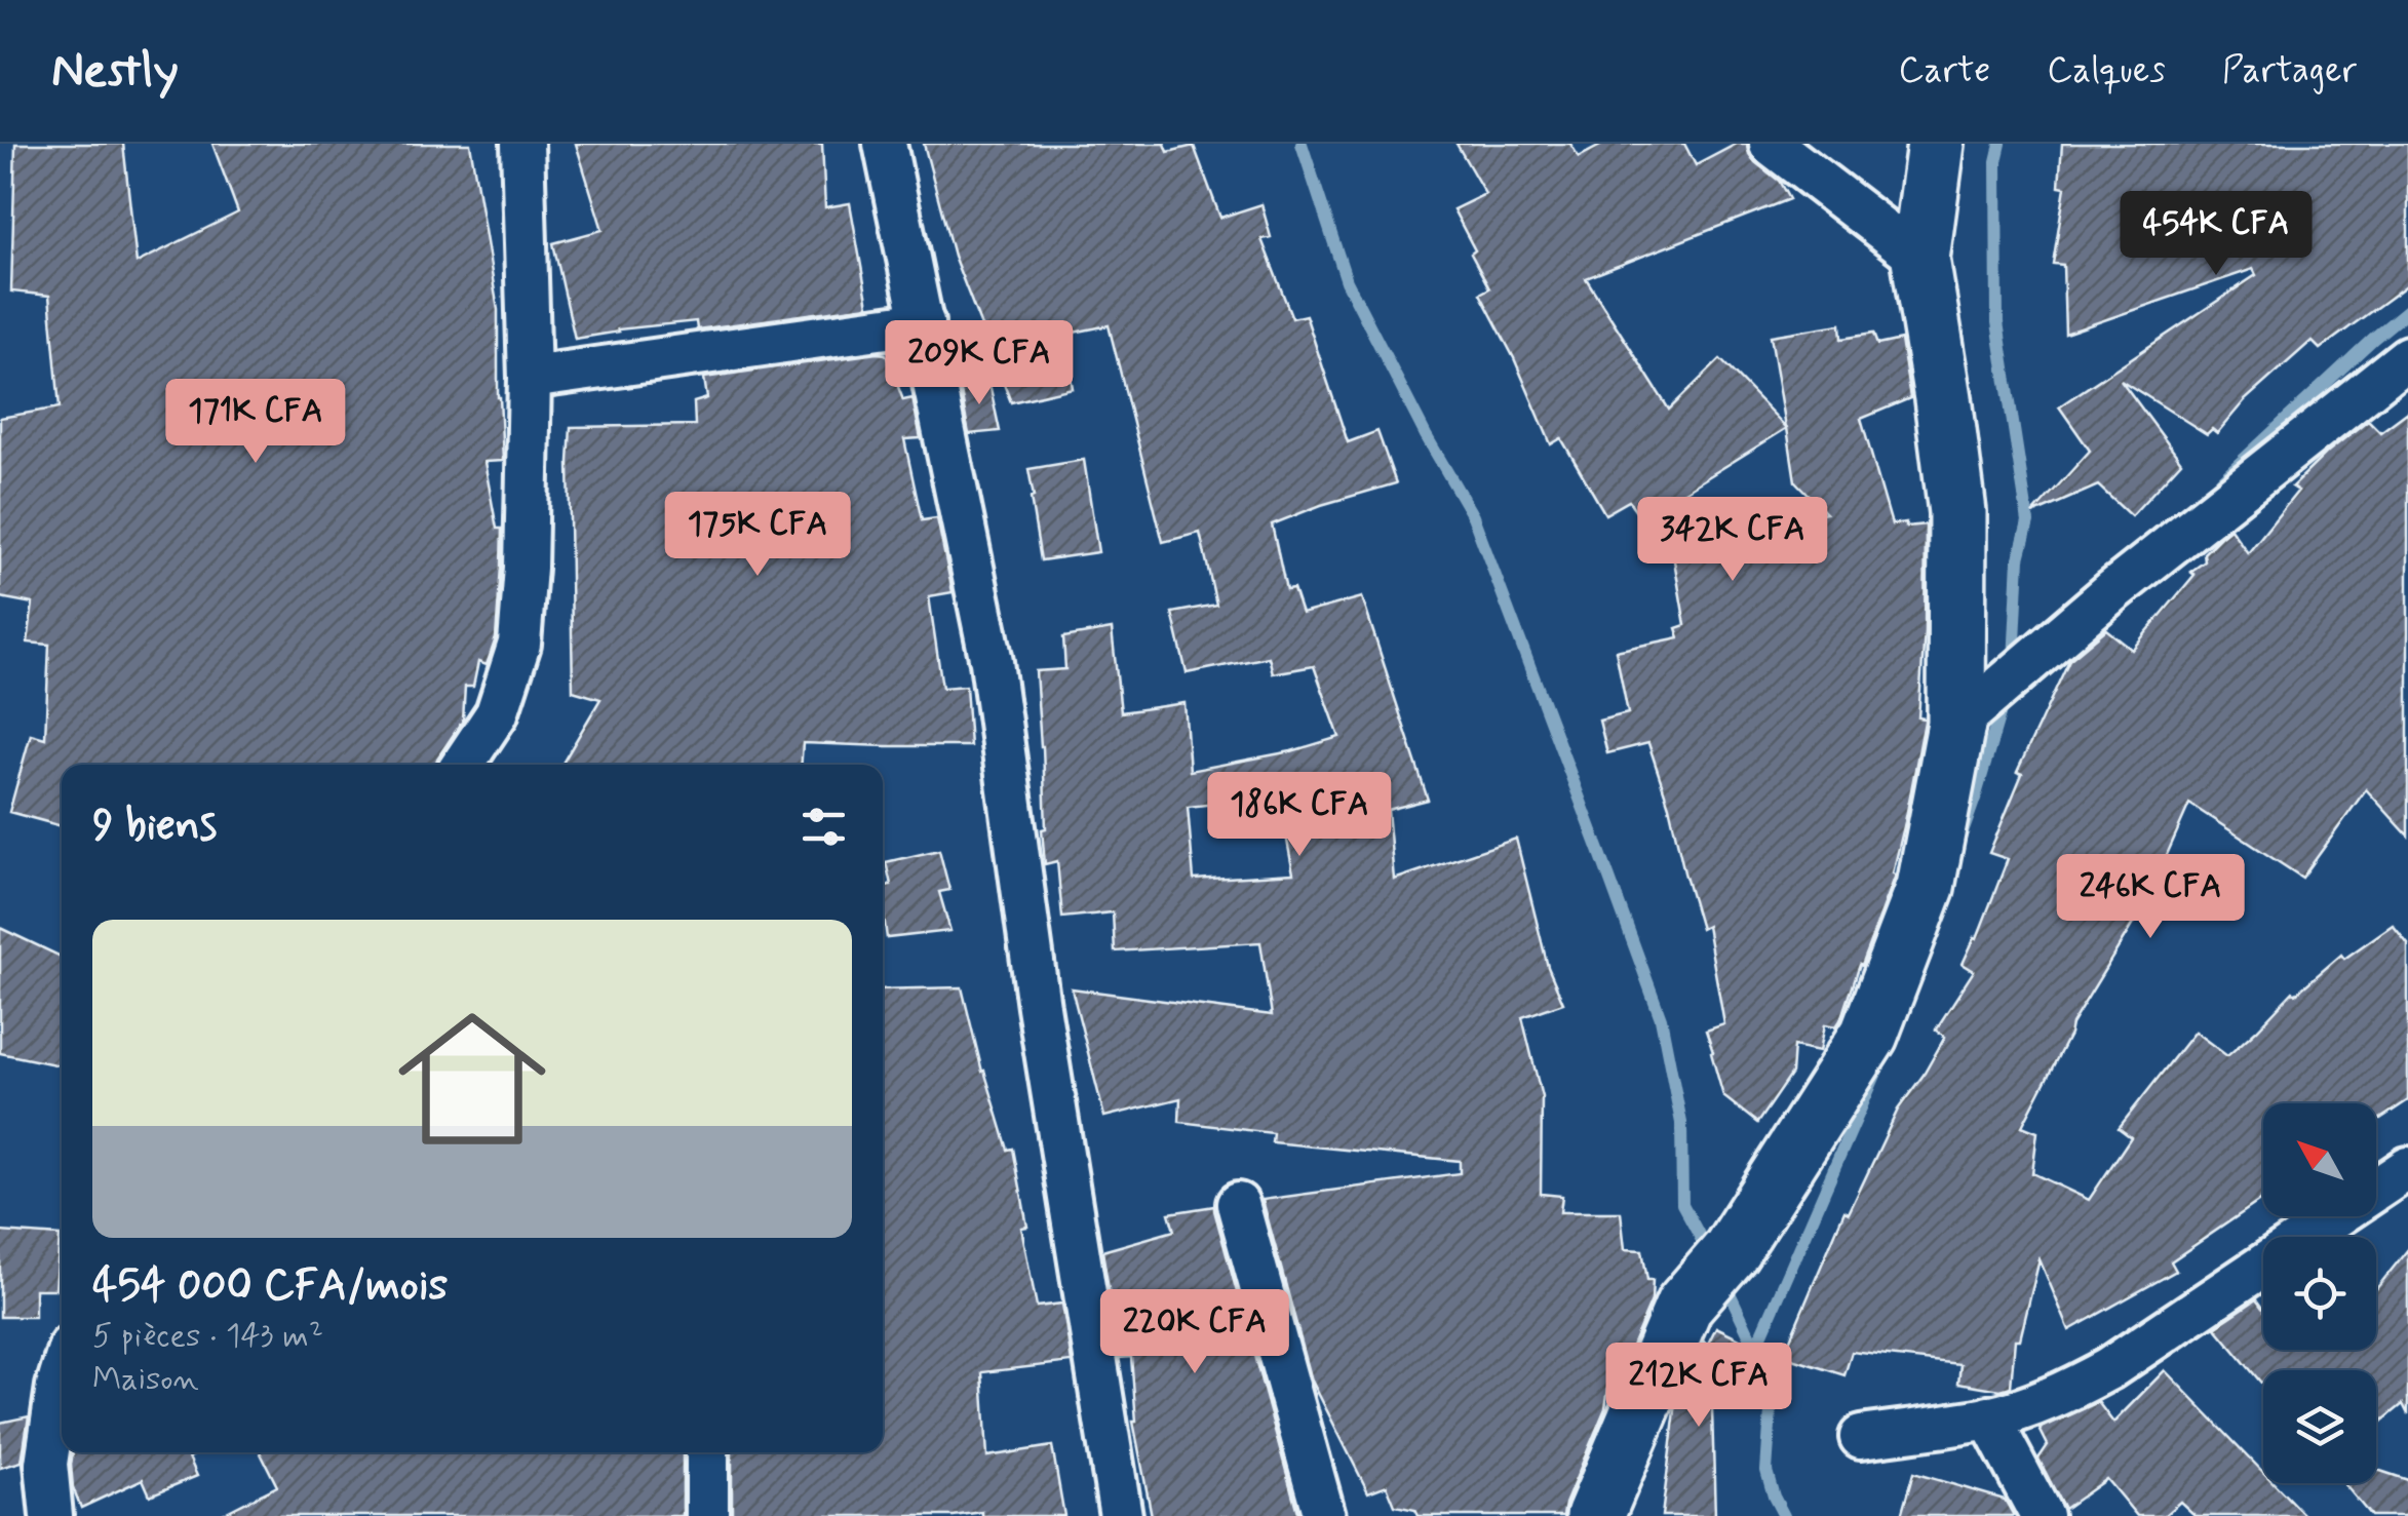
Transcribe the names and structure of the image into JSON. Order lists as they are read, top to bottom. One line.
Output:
{"north":"top left","page":{"header":"Nestly","nav":["Carte","Calques","Partager"],"price":["454K CFA","209K CFA","171K CFA","175K CFA","342K CFA","186K CFA","246K CFA","220K CFA","212K CFA"],"heading":"9 biens","list":[{"name":"454 000 CFA/mois","note":"5 pièces · 143 m² · Maison"}]}}
